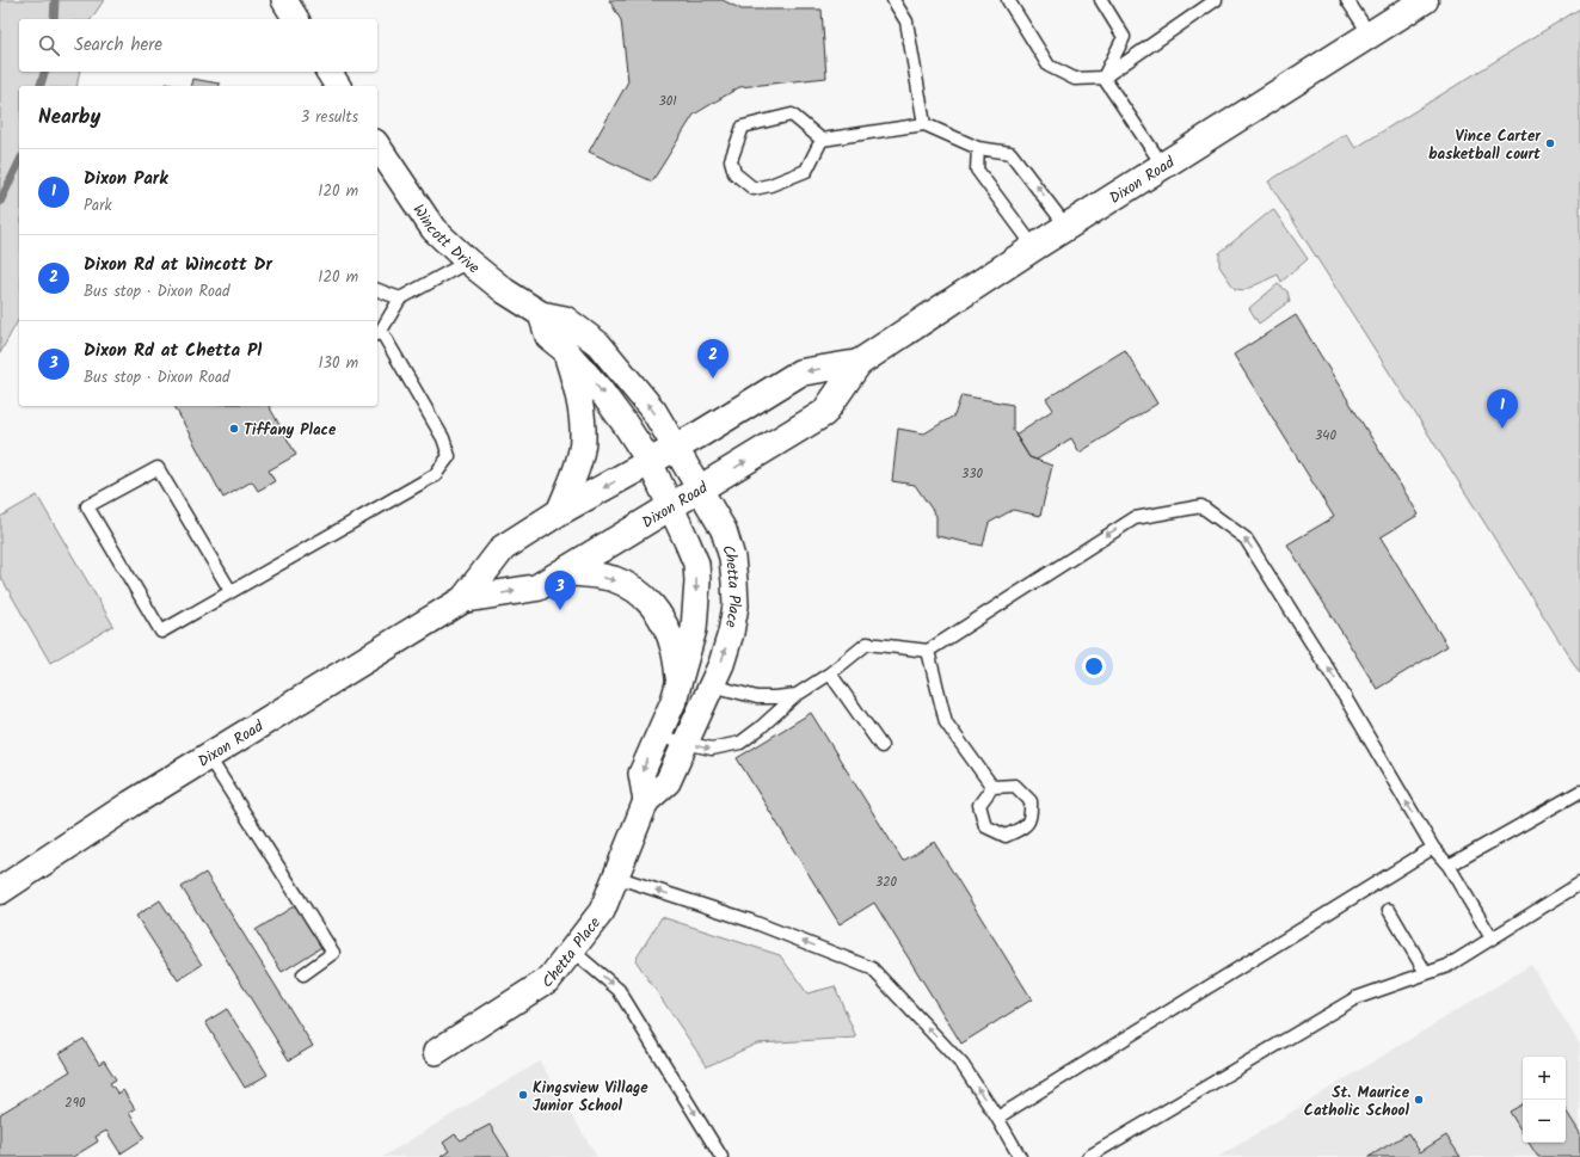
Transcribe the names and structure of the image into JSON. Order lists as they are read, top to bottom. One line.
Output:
{"streets":{"main road":["Dixon Road"],"street":["Wincott Drive","Chetta Place"]},"crossings":[["Dixon Road","Wincott Drive"],["Dixon Road","Chetta Place"],["Wincott Drive","Chetta Place"]],"places":["Vince Carter basketball court","Tiffany Place","Kingsview Village Junior School","St. Maurice Catholic School"],"house_numbers":["301","340","330","320","290"],"page":{"search":"Search here","heading":["Nearby","3 results"],"list":[{"mark":"1","name":"Dixon Park","note":"Park","value":"120 m"},{"mark":"2","name":"Dixon Rd at Wincott Dr","note":"Bus stop · Dixon Road","value":"120 m"},{"mark":"3","name":"Dixon Rd at Chetta Pl","note":"Bus stop · Dixon Road","value":"130 m"}],"pins":["2","1","3"],"map_buttons":["+","−"]}}
